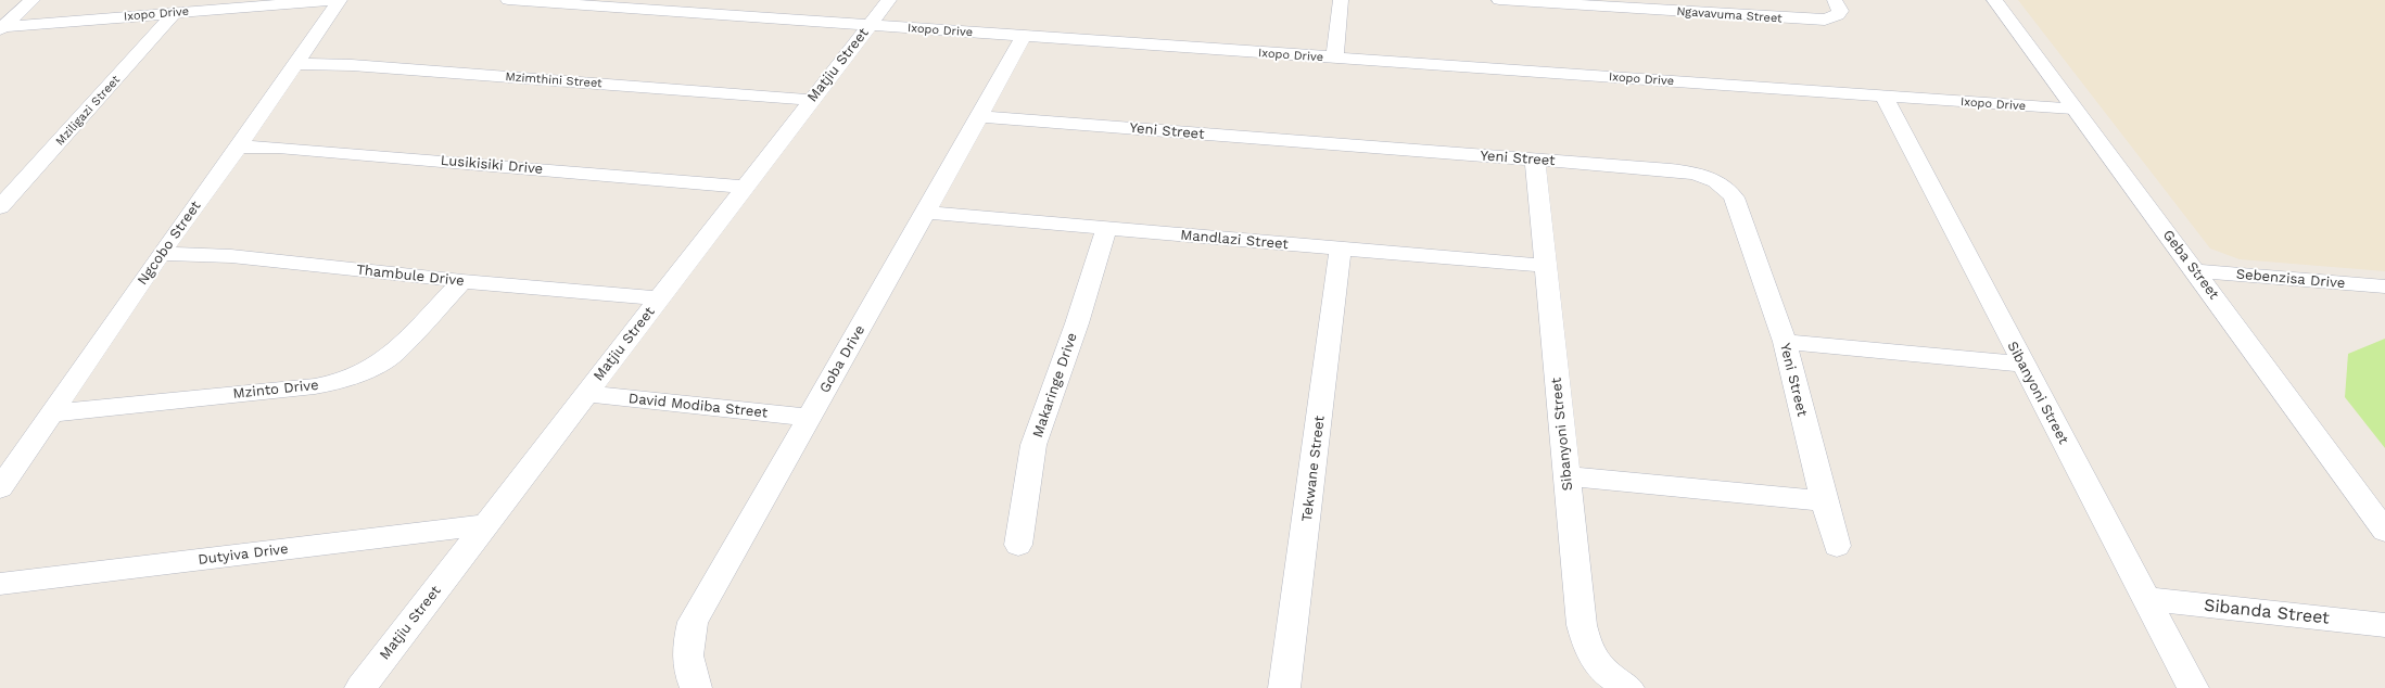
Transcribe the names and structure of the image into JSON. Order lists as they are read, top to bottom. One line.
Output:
{"streets":{"street":["Ixopo Drive","Ngavavuma Street","Matjiu Street","Mzimthini Street","Mziligazi Street","Yeni Street","Lusikisiki Drive","Mandlazi Street","Ngcobo Street","Geba Street","Thambule Drive","Sebenzisa Drive","Goba Drive","Makaringe Drive","Mzinto Drive","Sibanyoni Street","David Modiba Street","Tekwane Street","Dutyiva Drive","Sibanda Street"]},"crossings":[["Ixopo Drive","Matjiu Street"],["Ixopo Drive","Mziligazi Street"],["Ixopo Drive","Ngcobo Street"],["Ixopo Drive","Geba Street"],["Ixopo Drive","Goba Drive"],["Ixopo Drive","Sibanyoni Street"],["Matjiu Street","Mzimthini Street"],["Matjiu Street","Lusikisiki Drive"],["Matjiu Street","Thambule Drive"],["Matjiu Street","David Modiba Street"],["Matjiu Street","Dutyiva Drive"],["Mzimthini Street","Ngcobo Street"],["Yeni Street","Goba Drive"],["Yeni Street","Sibanyoni Street"],["Lusikisiki Drive","Ngcobo Street"],["Mandlazi Street","Goba Drive"],["Mandlazi Street","Makaringe Drive"],["Mandlazi Street","Sibanyoni Street"],["Mandlazi Street","Tekwane Street"],["Ngcobo Street","Thambule Drive"],["Ngcobo Street","Mzinto Drive"],["Geba Street","Sebenzisa Drive"],["Thambule Drive","Mzinto Drive"],["Goba Drive","David Modiba Street"],["Sibanyoni Street","Sibanda Street"]]}
